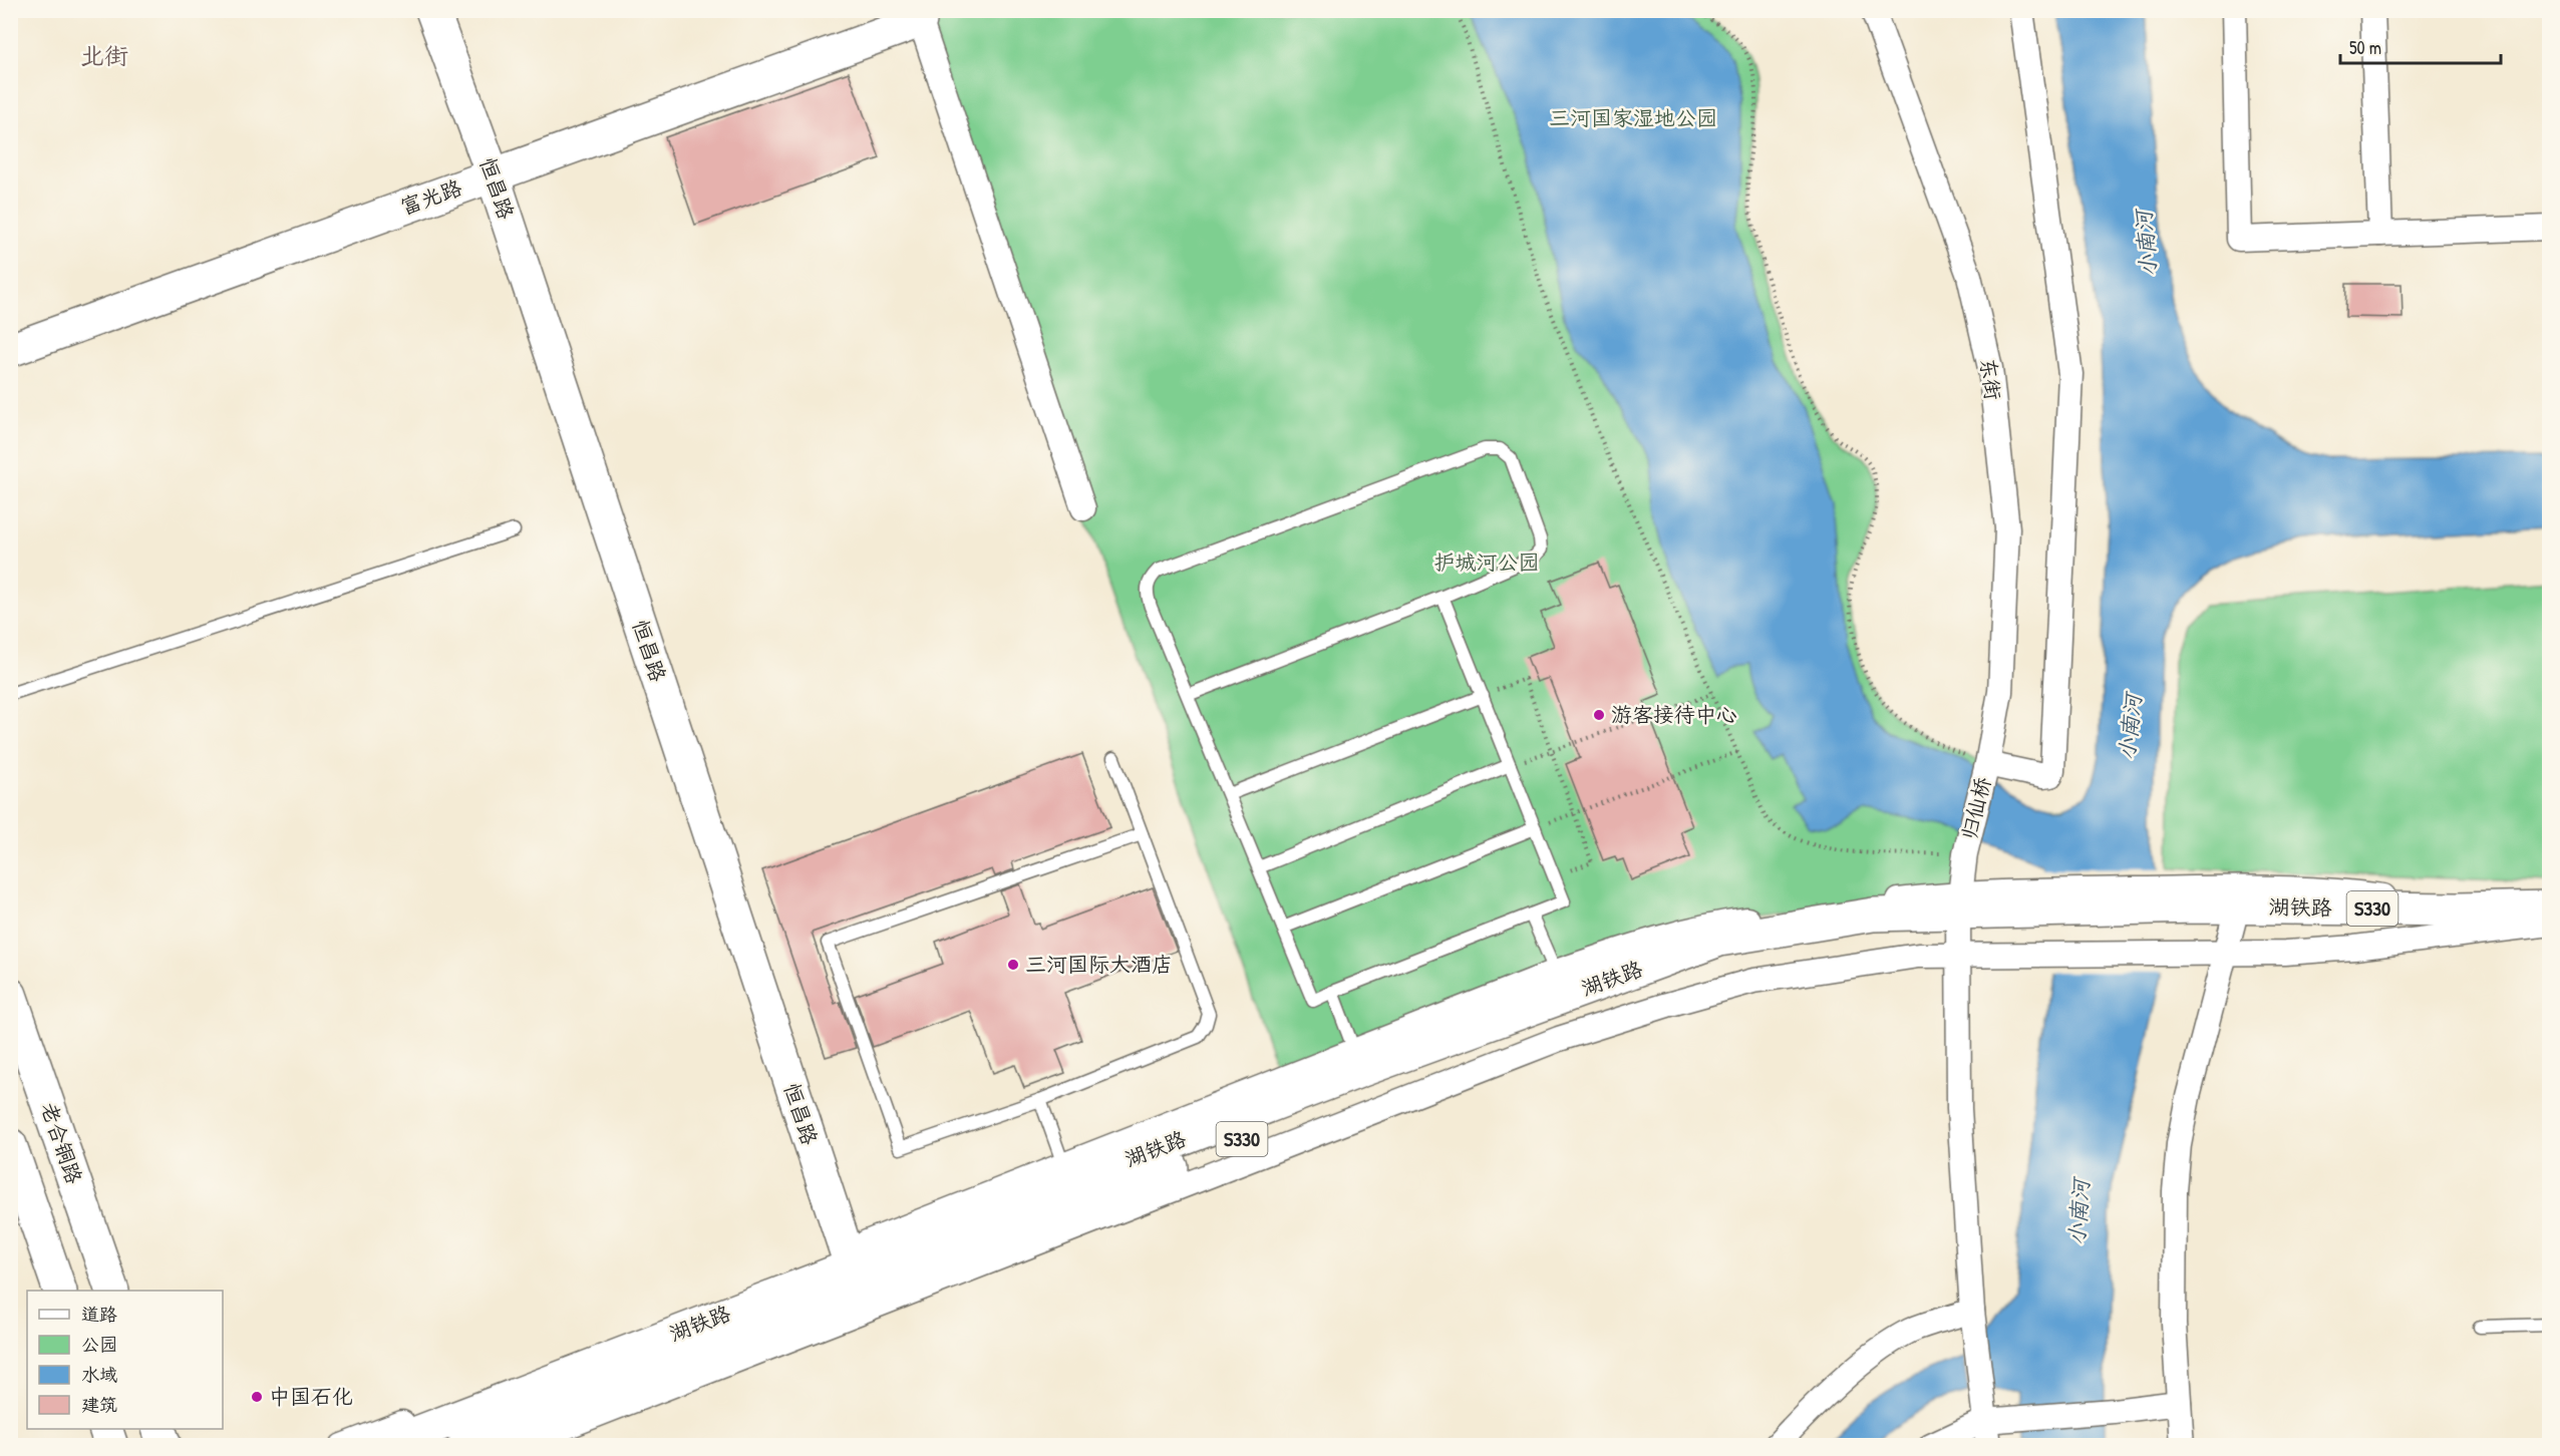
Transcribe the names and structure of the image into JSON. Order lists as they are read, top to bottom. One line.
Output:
{"streets":{"main road":["恒昌路","富光路","湖铁路","S330","老合铜路"],"street":["东街","归仙桥"]},"crossings":[["恒昌路","富光路"],["恒昌路","湖铁路"],["东街","归仙桥"],["归仙桥","湖铁路"],["湖铁路","S330"]],"districts":["北街"],"water":["小南河"],"parks":["三河国家湿地公园","护城河公园"],"places":["游客接待中心","三河国际大酒店","中国石化"],"legend":["道路","公园","水域","建筑"],"scale_bar":"50 m"}
